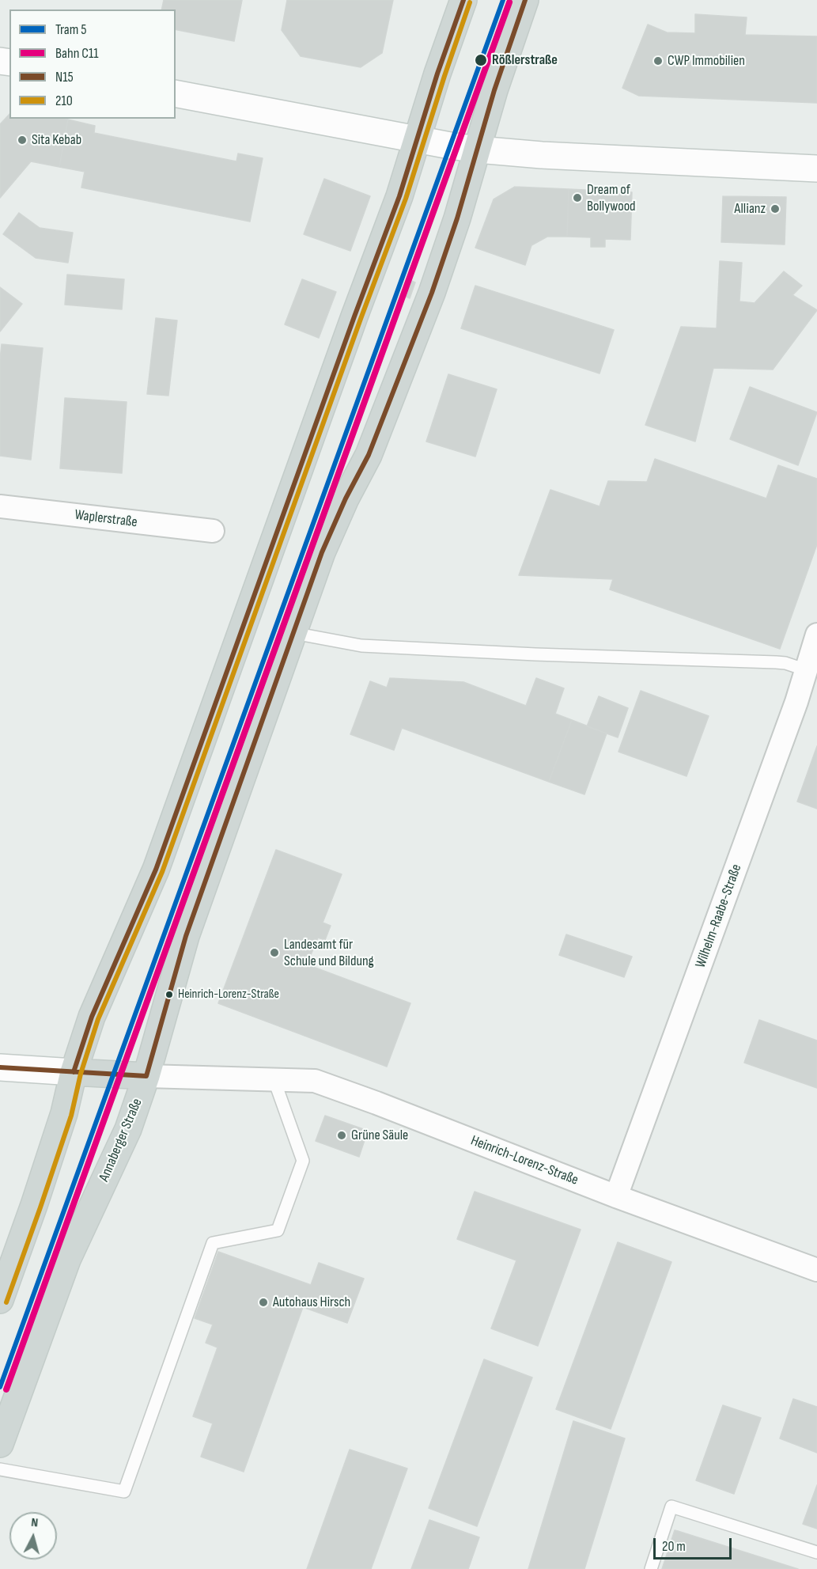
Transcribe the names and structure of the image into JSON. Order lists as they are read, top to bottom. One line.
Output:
{"streets":{"main road":["Annaberger Straße","Heinrich-Lorenz-Straße"],"street":["Waplerstraße","Wilhelm-Raabe-Straße"]},"crossings":[["Wilhelm-Raabe-Straße","Heinrich-Lorenz-Straße"],["Annaberger Straße","Heinrich-Lorenz-Straße"]],"places":["Rößlerstraße","CWP Immobilien","Sita Kebab","Dream of Bollywood","Allianz","Landesamt für Schule und Bildung","Heinrich-Lorenz-Straße","Grüne Säule","Autohaus Hirsch"],"lines":["tram line 5","transit line N15","rail line C11","transit line 210"],"legend":["Tram 5","Bahn C11","N15","210"],"scale_bar":"20 m","north":"top"}
